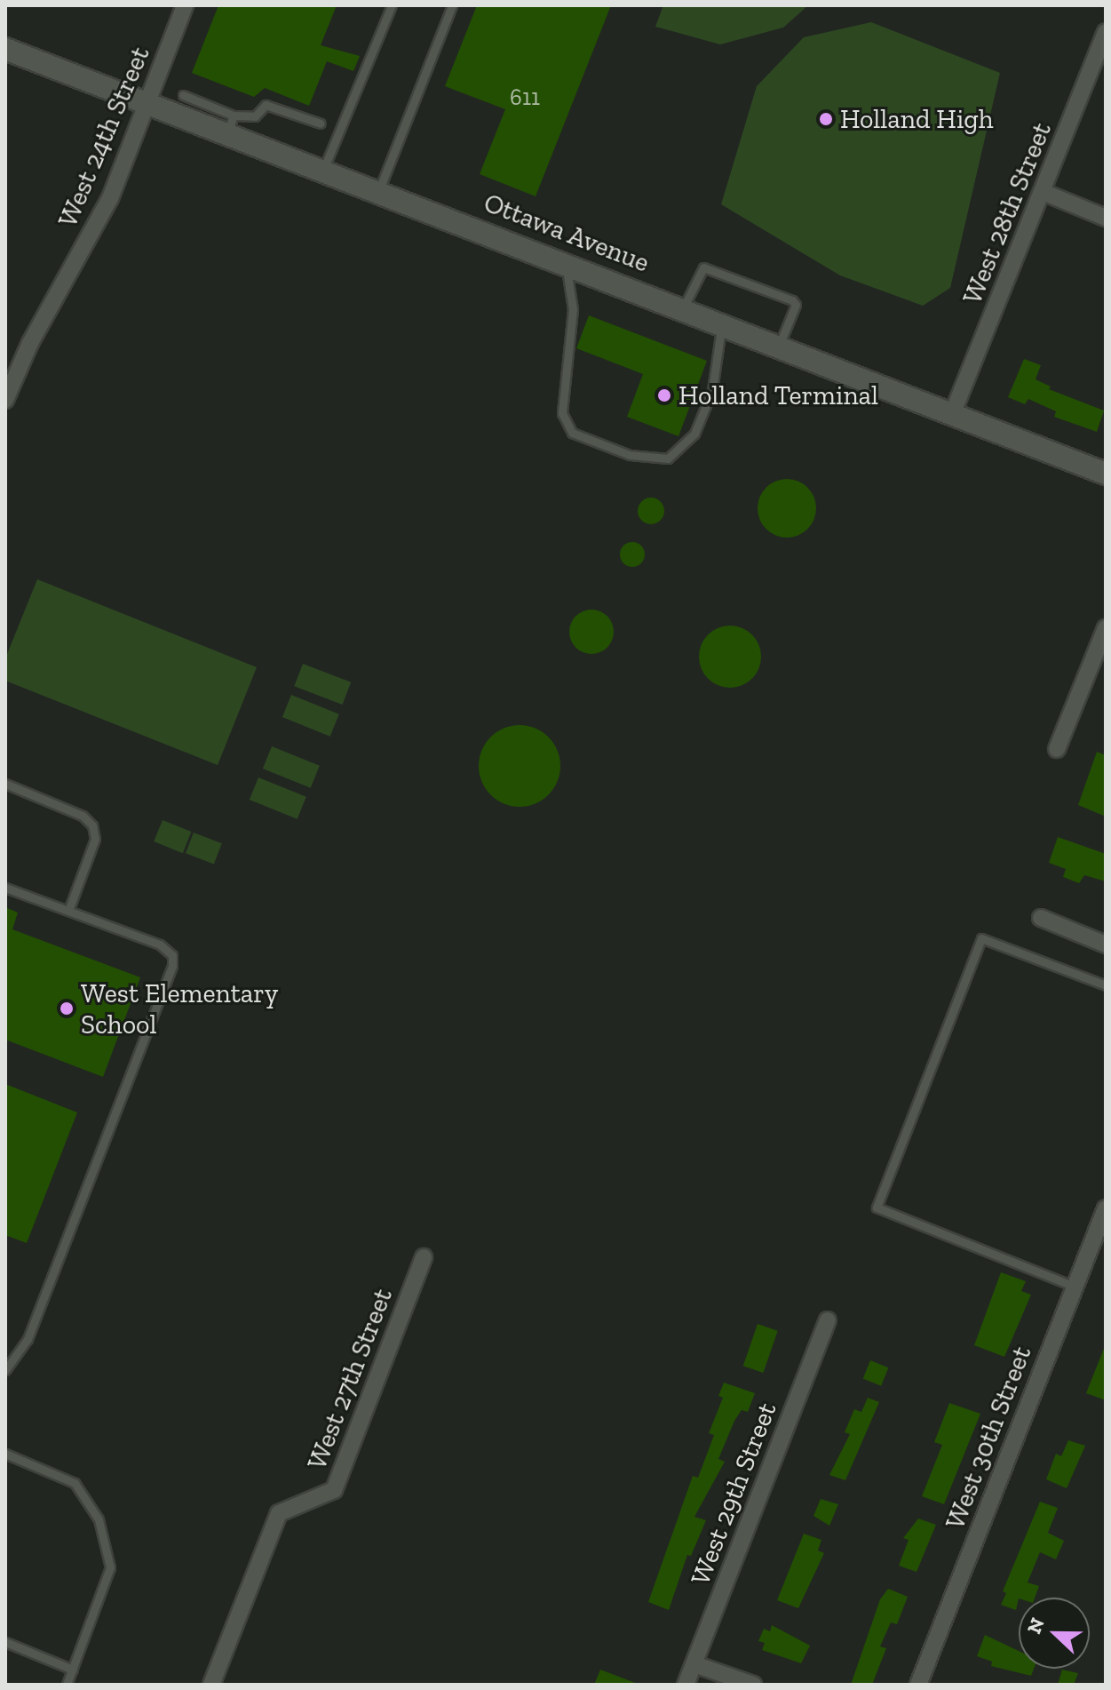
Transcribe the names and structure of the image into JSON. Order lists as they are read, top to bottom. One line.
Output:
{"streets":{"street":["West 24th Street","West 28th Street","Ottawa Avenue","West 27th Street","West 30th Street","West 29th Street"]},"crossings":[["West 24th Street","Ottawa Avenue"],["West 28th Street","Ottawa Avenue"]],"places":["Holland High","Holland Terminal","West Elementary School"],"house_numbers":["611"],"north":"left"}
